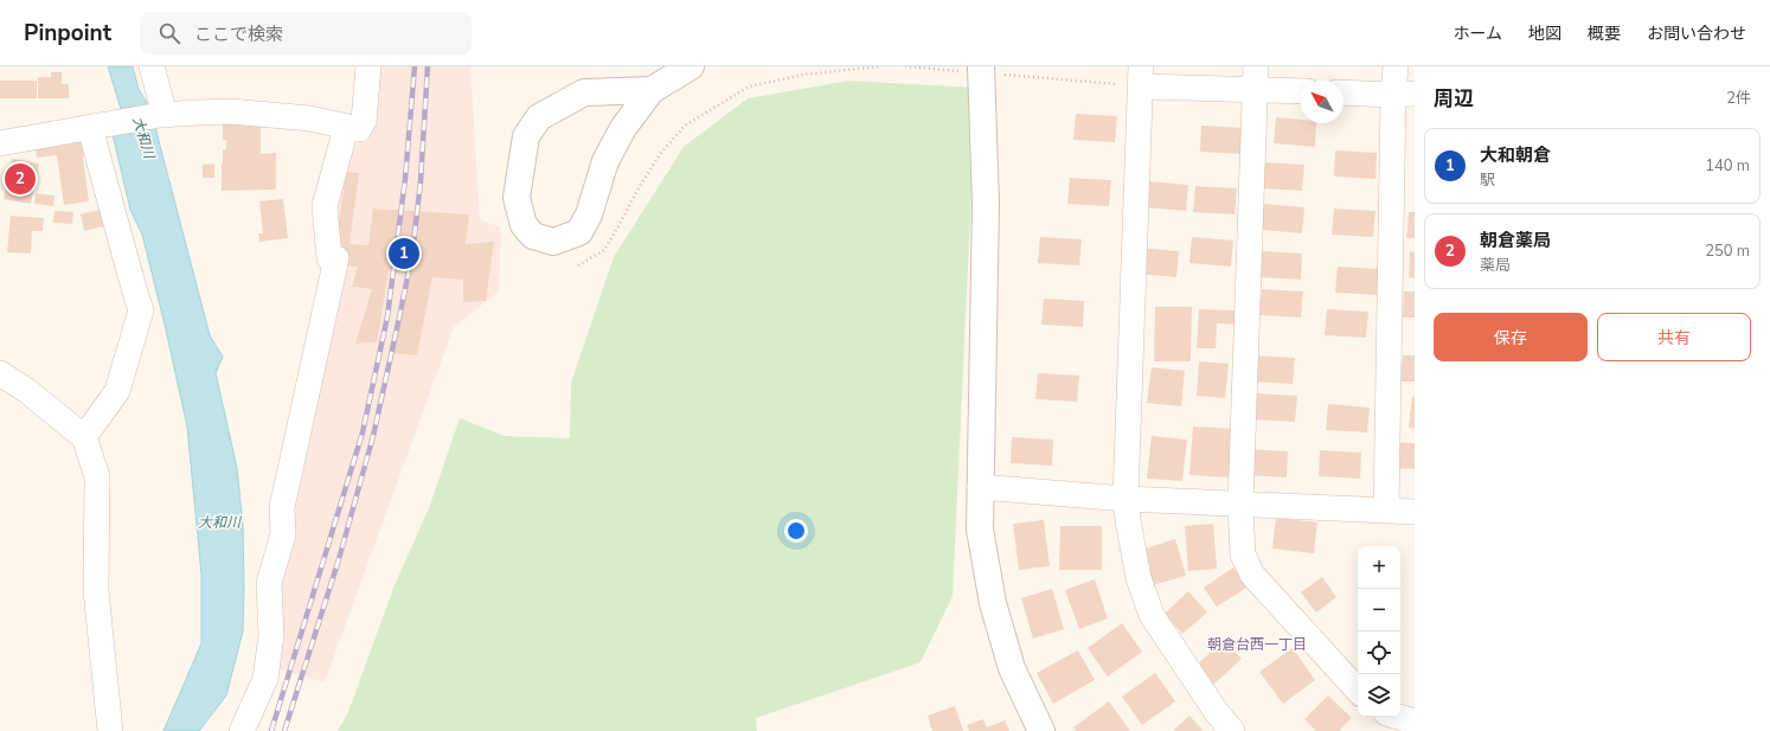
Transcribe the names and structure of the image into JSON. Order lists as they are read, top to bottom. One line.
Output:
{"districts":["朝倉台西一丁目"],"water":["大和川"],"north":"top left","page":{"header":"Pinpoint","search":"ここで検索","nav":["ホーム","地図","概要","お問い合わせ"],"heading":["周辺","2件"],"list":[{"mark":"1","name":"大和朝倉","note":"駅","value":"140 m"},{"mark":"2","name":"朝倉薬局","note":"薬局","value":"250 m"}],"pins":["2","1"],"buttons":["保存","共有"],"map_buttons":["+","−"]}}
